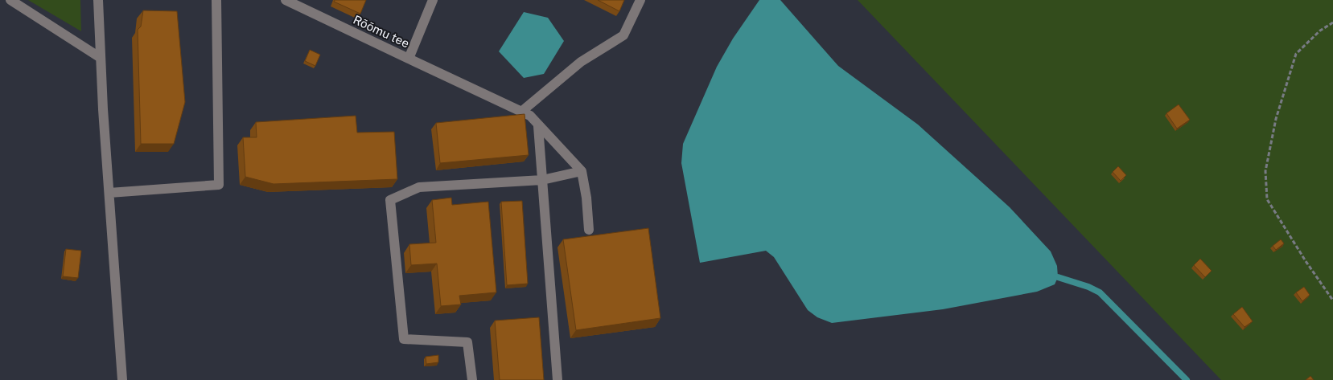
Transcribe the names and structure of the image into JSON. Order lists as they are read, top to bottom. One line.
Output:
{"streets":{"street":["Rõõmu tee"]}}
